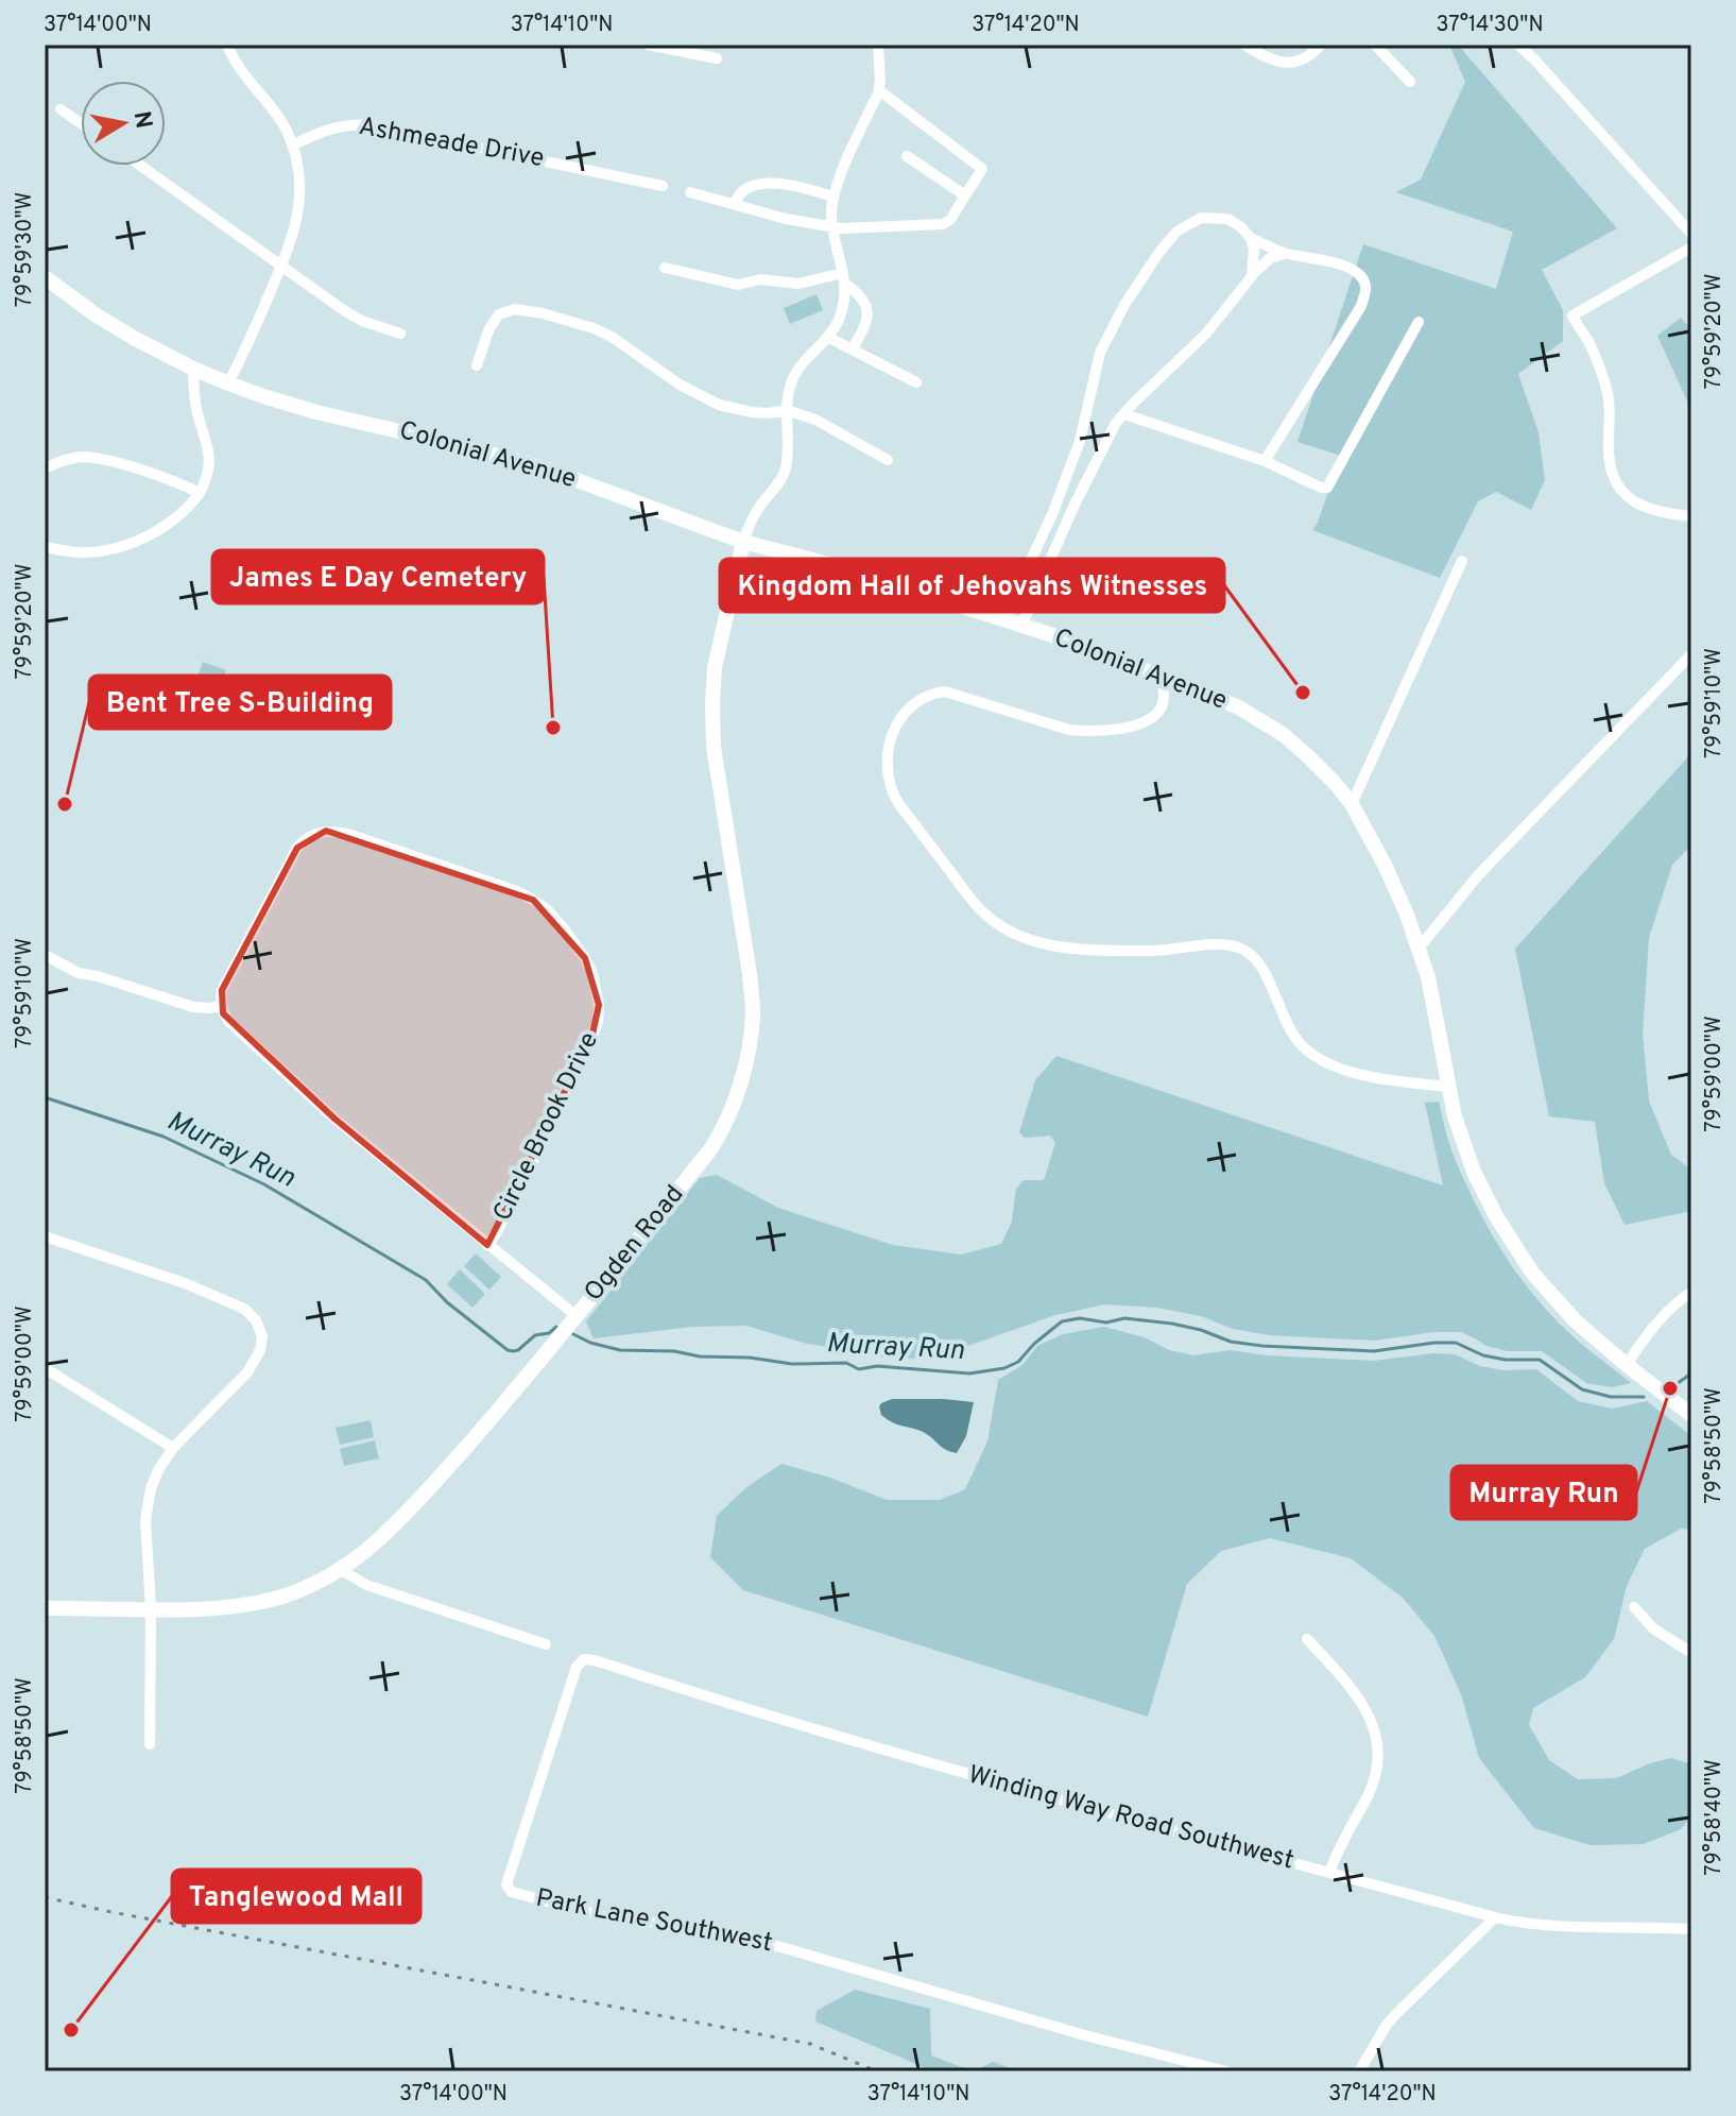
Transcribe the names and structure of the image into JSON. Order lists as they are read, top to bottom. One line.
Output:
{"streets":{"main road":["Colonial Avenue","Ogden Road"],"street":["Ashmeade Drive","Circle Brook Drive","Winding Way Road Southwest","Park Lane Southwest"]},"crossings":[["Colonial Avenue","Ogden Road"],["Circle Brook Drive","Ogden Road"],["Winding Way Road Southwest","Park Lane Southwest"]],"water":["Murray Run"],"places":["Kingdom Hall of Jehovahs Witnesses","James E Day Cemetery","Bent Tree S-Building","Murray Run","Tanglewood Mall"],"north":"right","coordinates":["37°14'00\"N","37°14'10\"N","37°14'20\"N","37°14'30\"N","79°59'30\"W","79°59'20\"W","79°59'10\"W","79°59'00\"W","79°58'50\"W","79°58'40\"W"]}
